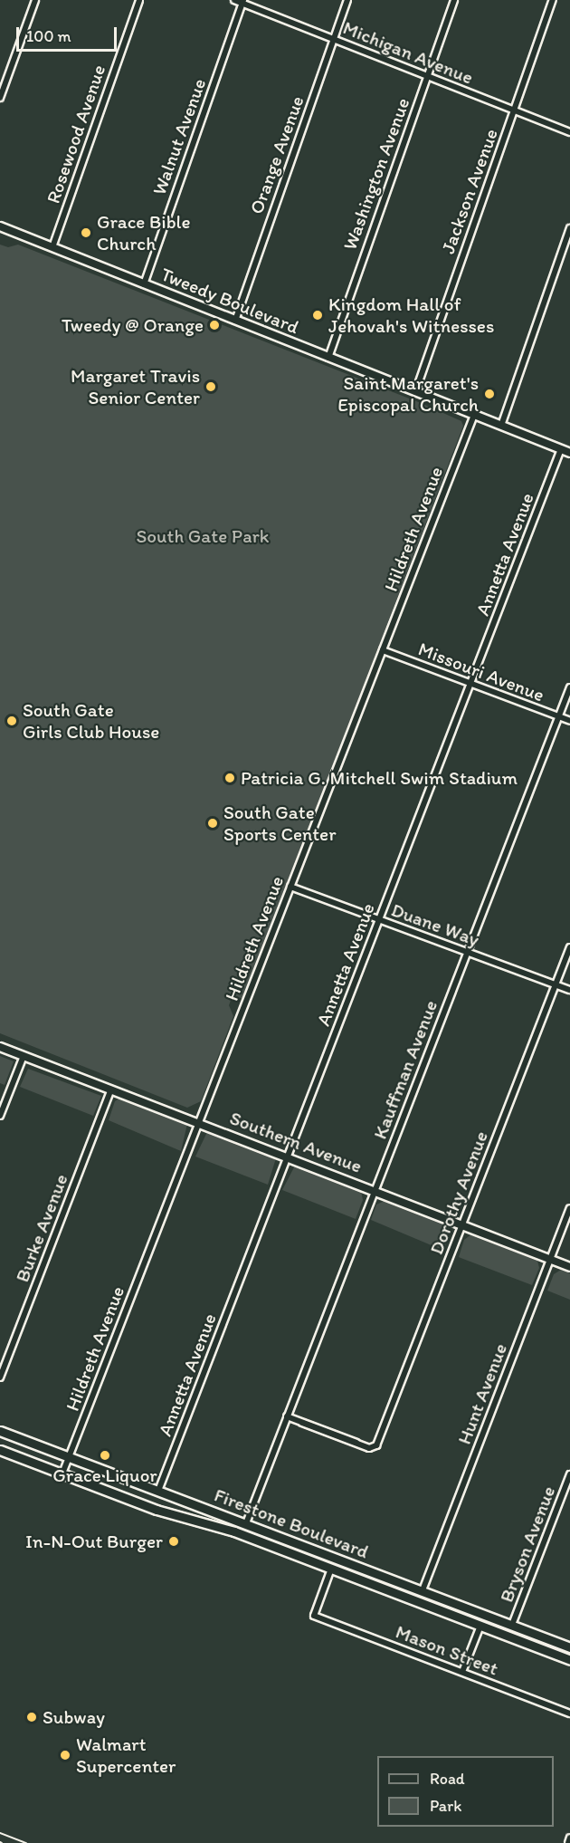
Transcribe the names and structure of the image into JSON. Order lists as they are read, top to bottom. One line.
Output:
{"streets":{"main road":["Tweedy Boulevard","Firestone Boulevard"],"street":["Michigan Avenue","Rosewood Avenue","Walnut Avenue","Orange Avenue","Washington Avenue","Jackson Avenue","Hildreth Avenue","Annetta Avenue","Missouri Avenue","Duane Way","Kauffman Avenue","Southern Avenue","Dorothy Avenue","Burke Avenue","Hunt Avenue","Bryson Avenue","Mason Street"]},"crossings":[["Michigan Avenue","Walnut Avenue"],["Michigan Avenue","Orange Avenue"],["Michigan Avenue","Washington Avenue"],["Michigan Avenue","Jackson Avenue"],["Rosewood Avenue","Tweedy Boulevard"],["Walnut Avenue","Tweedy Boulevard"],["Orange Avenue","Tweedy Boulevard"],["Washington Avenue","Tweedy Boulevard"],["Jackson Avenue","Tweedy Boulevard"],["Tweedy Boulevard","Hildreth Avenue"],["Tweedy Boulevard","Annetta Avenue"],["Hildreth Avenue","Missouri Avenue"],["Hildreth Avenue","Duane Way"],["Hildreth Avenue","Southern Avenue"],["Hildreth Avenue","Firestone Boulevard"],["Annetta Avenue","Missouri Avenue"],["Annetta Avenue","Duane Way"],["Annetta Avenue","Southern Avenue"],["Annetta Avenue","Firestone Boulevard"],["Missouri Avenue","Kauffman Avenue"],["Duane Way","Kauffman Avenue"],["Duane Way","Dorothy Avenue"],["Kauffman Avenue","Southern Avenue"],["Kauffman Avenue","Dorothy Avenue"],["Kauffman Avenue","Firestone Boulevard"],["Southern Avenue","Dorothy Avenue"],["Southern Avenue","Burke Avenue"],["Southern Avenue","Hunt Avenue"],["Hunt Avenue","Firestone Boulevard"],["Firestone Boulevard","Bryson Avenue"],["Firestone Boulevard","Mason Street"]],"parks":["South Gate Park"],"places":["Grace Bible Church","Kingdom Hall of Jehovah's Witnesses","Tweedy @ Orange","Margaret Travis Senior Center","Saint Margaret's Episcopal Church","South Gate Girls Club House","Patricia G. Mitchell Swim Stadium","South Gate Sports Center","Grace Liquor","In-N-Out Burger","Subway","Walmart Supercenter"],"legend":["Road","Park"],"scale_bar":"100 m"}
